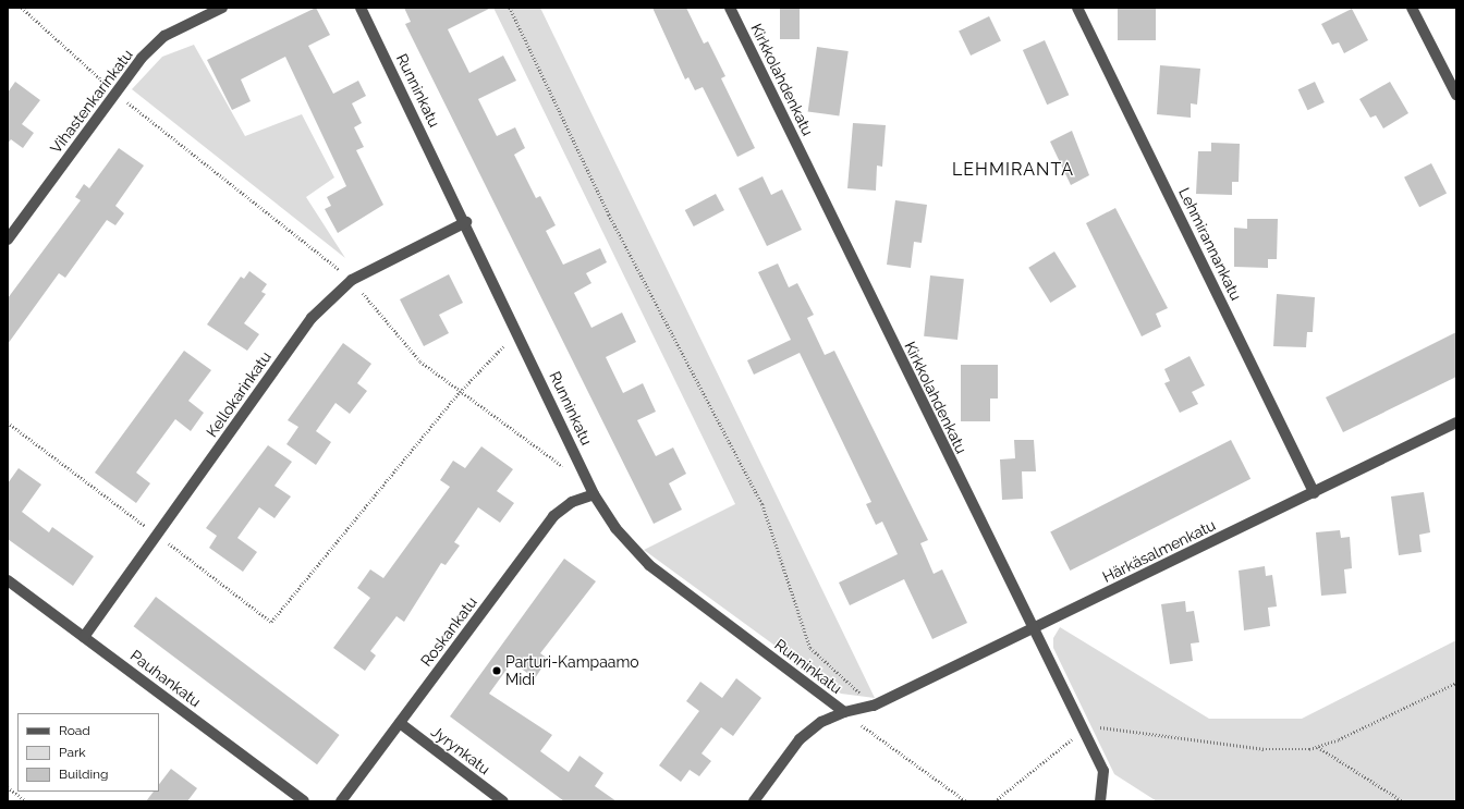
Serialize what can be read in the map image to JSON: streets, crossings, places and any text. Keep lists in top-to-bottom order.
{
  "streets": {
    "street": [
      "Kirkkolahdenkatu",
      "Runninkatu",
      "Vihastenkarinkatu",
      "Lehmirannankatu",
      "Kellokarinkatu",
      "Härkäsalmenkatu",
      "Roskankatu",
      "Pauhankatu",
      "Jyrynkatu"
    ]
  },
  "crossings": [
    ["Kirkkolahdenkatu", "Härkäsalmenkatu"],
    ["Runninkatu", "Kellokarinkatu"],
    ["Runninkatu", "Härkäsalmenkatu"],
    ["Runninkatu", "Roskankatu"],
    ["Lehmirannankatu", "Härkäsalmenkatu"],
    ["Kellokarinkatu", "Pauhankatu"],
    ["Roskankatu", "Jyrynkatu"]
  ],
  "districts": ["LEHMIRANTA"],
  "places": ["Parturi-Kampaamo Midi"],
  "legend": ["Road", "Park", "Building"]
}
